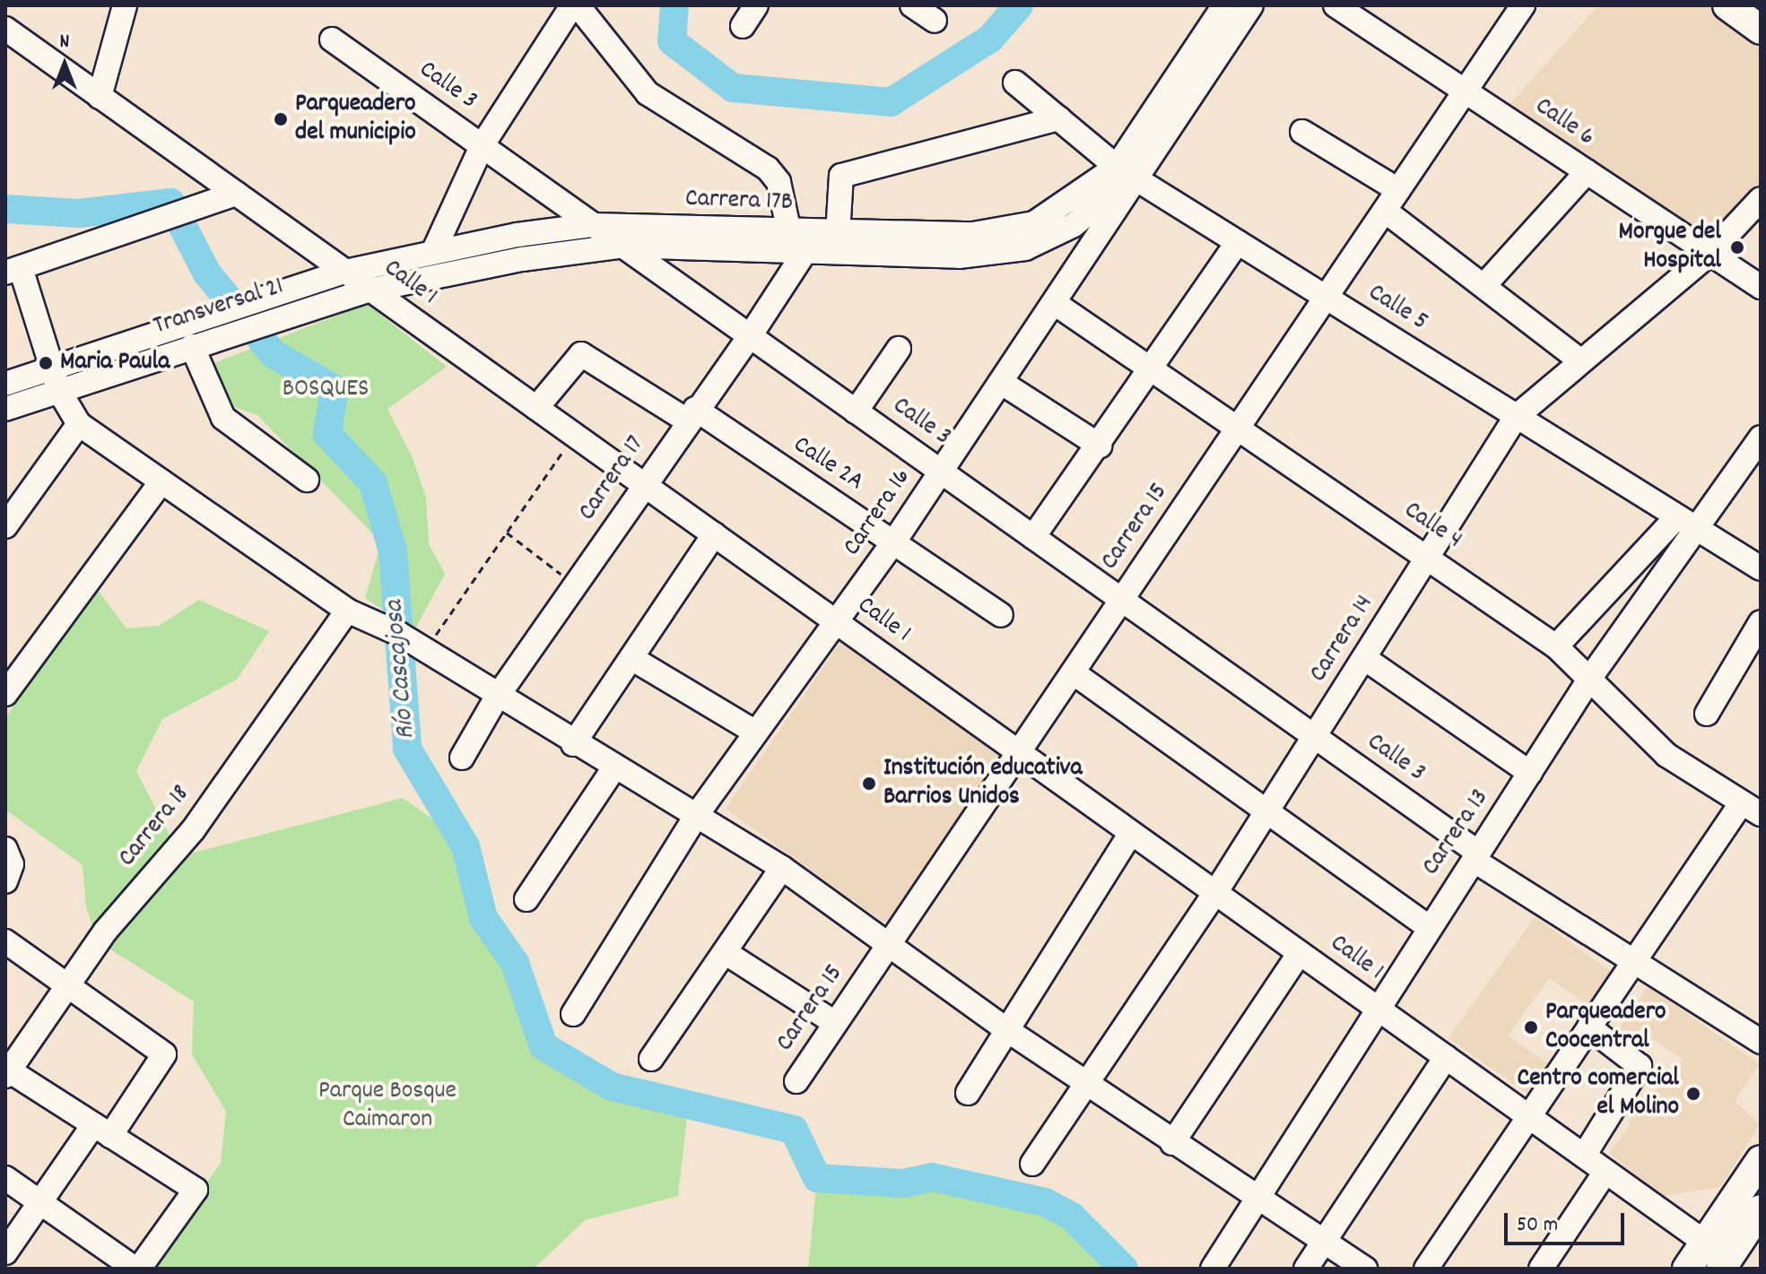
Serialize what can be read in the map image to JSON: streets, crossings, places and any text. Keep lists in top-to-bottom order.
{
  "streets": {
    "street": [
      "Calle 3",
      "Calle 6",
      "Carrera 17B",
      "Calle 1",
      "Transversal 21",
      "Calle 5",
      "Calle 2A",
      "Carrera 17",
      "Carrera 16",
      "Calle 4",
      "Carrera 15",
      "Carrera 14",
      "Carrera 18",
      "Carrera 13"
    ]
  },
  "crossings": [
    ["Calle 3", "Carrera 17B"],
    ["Calle 3", "Carrera 17"],
    ["Calle 3", "Carrera 16"],
    ["Calle 3", "Carrera 15"],
    ["Calle 3", "Carrera 14"],
    ["Calle 3", "Carrera 13"],
    ["Calle 6", "Carrera 15"],
    ["Calle 6", "Carrera 14"],
    ["Carrera 17B", "Calle 1"],
    ["Carrera 17B", "Transversal 21"],
    ["Carrera 17B", "Calle 5"],
    ["Carrera 17B", "Carrera 17"],
    ["Carrera 17B", "Carrera 16"],
    ["Calle 1", "Transversal 21"],
    ["Calle 1", "Calle 2A"],
    ["Calle 1", "Carrera 17"],
    ["Calle 1", "Carrera 16"],
    ["Calle 1", "Carrera 15"],
    ["Calle 1", "Carrera 14"],
    ["Calle 1", "Carrera 13"],
    ["Calle 5", "Carrera 16"],
    ["Calle 5", "Carrera 15"],
    ["Calle 5", "Carrera 14"],
    ["Calle 5", "Carrera 13"],
    ["Calle 2A", "Carrera 17"],
    ["Calle 2A", "Carrera 16"],
    ["Carrera 16", "Calle 4"],
    ["Calle 4", "Carrera 15"],
    ["Calle 4", "Carrera 14"],
    ["Calle 4", "Carrera 13"]
  ],
  "water": ["Río Cascajosa"],
  "parks": ["BOSQUES", "Parque Bosque Caimaron"],
  "places": [
    "Parqueadero del municipio",
    "Morgue del Hospital",
    "Maria Paula",
    "Institución educativa Barrios Unidos",
    "Parqueadero Coocentral",
    "Centro comercial el Molino"
  ],
  "scale_bar": "50 m",
  "north": "top"
}
